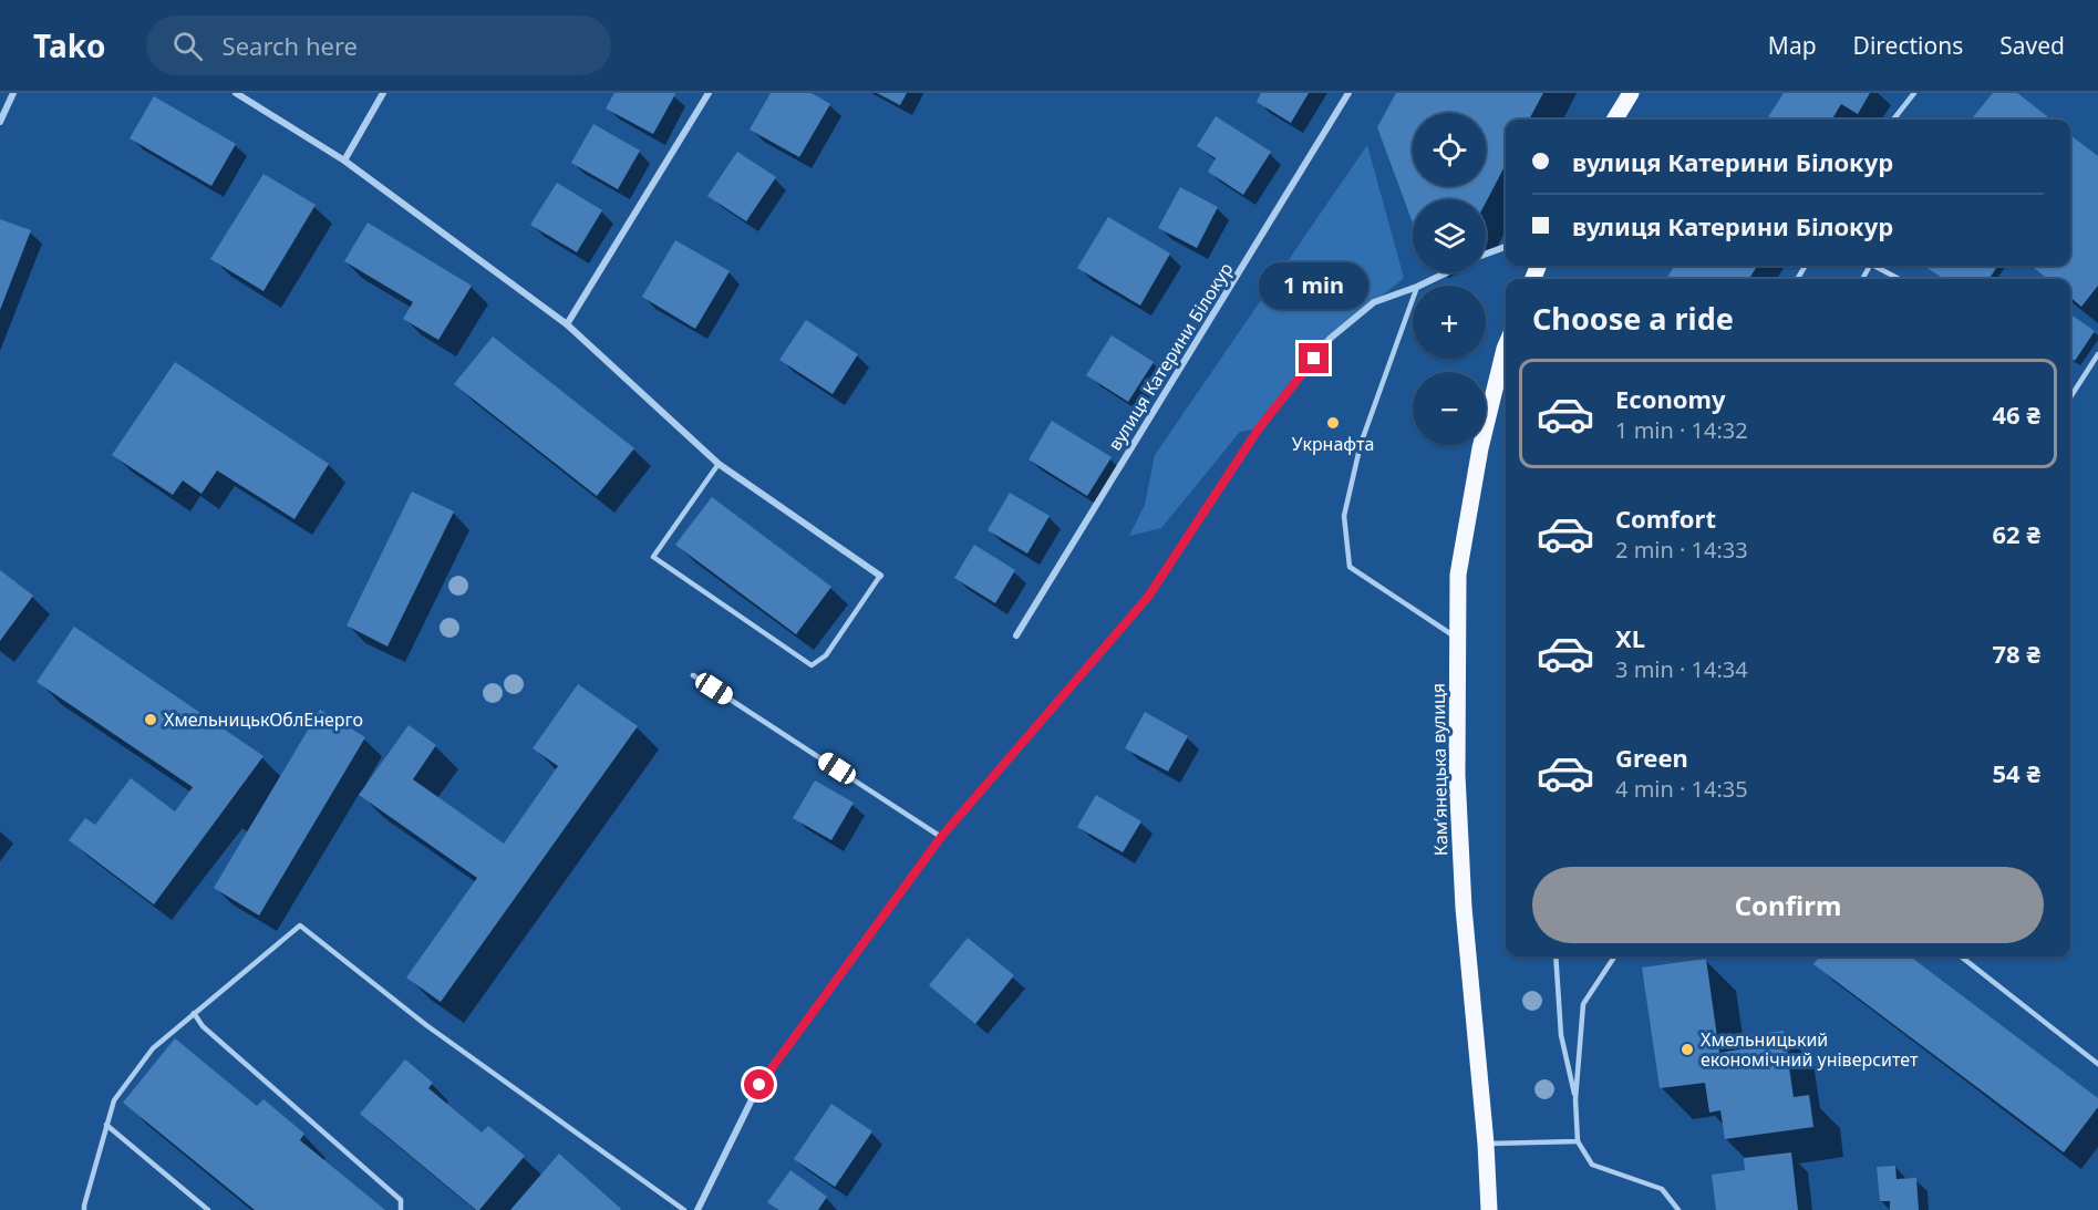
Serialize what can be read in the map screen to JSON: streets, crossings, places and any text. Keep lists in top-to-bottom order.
{
  "streets": {
    "main road": ["Камʼянецька вулиця"],
    "street": ["вулиця Катерини Білокур"]
  },
  "places": ["Укрнафта", "ХмельницькОблЕнерго", "Хмельницький економічний університет"],
  "page": {
    "header": "Tako",
    "search": "Search here",
    "nav": ["Map", "Directions", "Saved"],
    "map_buttons": ["+", "−"],
    "banner": ["вулиця Катерини Білокур", "вулиця Катерини Білокур"],
    "bubble": "1 min",
    "heading": "Choose a ride",
    "list": [
      {
        "name": "Economy",
        "note": "1 min · 14:32",
        "value": "46 ₴"
      },
      {
        "name": "Comfort",
        "note": "2 min · 14:33",
        "value": "62 ₴"
      },
      {
        "name": "XL",
        "note": "3 min · 14:34",
        "value": "78 ₴"
      },
      {
        "name": "Green",
        "note": "4 min · 14:35",
        "value": "54 ₴"
      }
    ],
    "buttons": "Confirm"
  }
}
